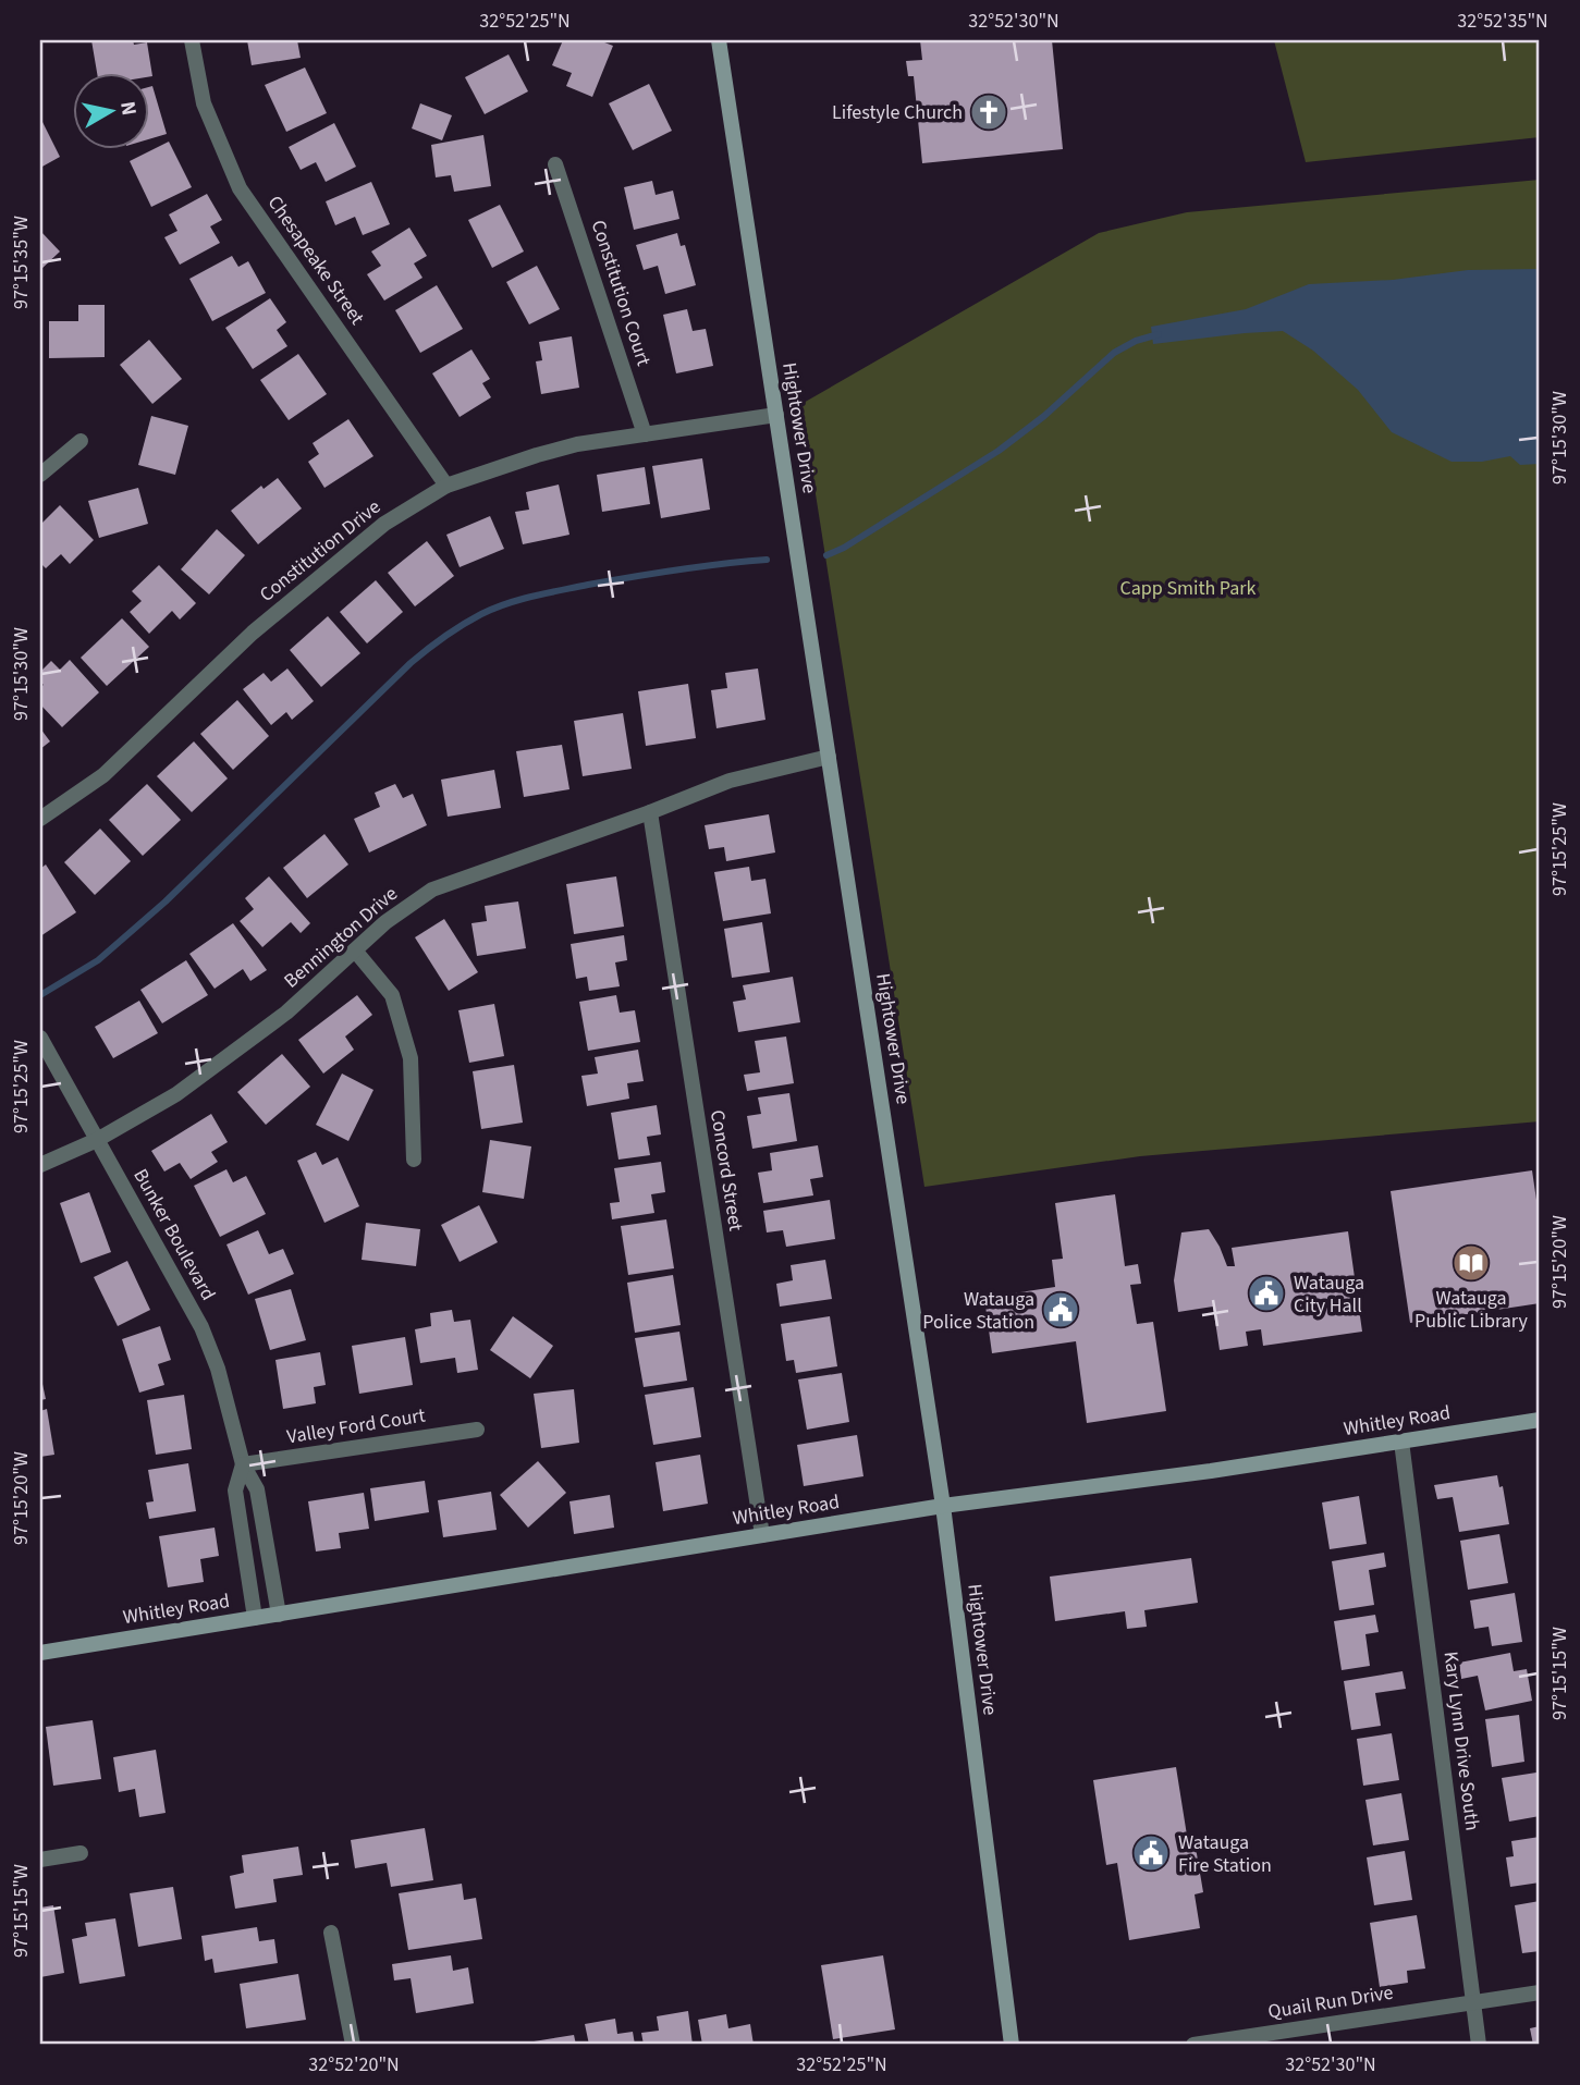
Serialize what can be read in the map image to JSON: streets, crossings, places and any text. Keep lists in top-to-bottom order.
{
  "streets": {
    "main road": ["Hightower Drive", "Whitley Road"],
    "street": [
      "Chesapeake Street",
      "Constitution Court",
      "Constitution Drive",
      "Bennington Drive",
      "Concord Street",
      "Bunker Boulevard",
      "Valley Ford Court",
      "Kary Lynn Drive South",
      "Quail Run Drive"
    ]
  },
  "crossings": [
    ["Chesapeake Street", "Constitution Drive"],
    ["Constitution Court", "Constitution Drive"],
    ["Hightower Drive", "Constitution Drive"],
    ["Hightower Drive", "Bennington Drive"],
    ["Hightower Drive", "Whitley Road"],
    ["Bennington Drive", "Concord Street"],
    ["Bennington Drive", "Bunker Boulevard"],
    ["Concord Street", "Whitley Road"],
    ["Bunker Boulevard", "Whitley Road"],
    ["Bunker Boulevard", "Valley Ford Court"],
    ["Whitley Road", "Kary Lynn Drive South"],
    ["Kary Lynn Drive South", "Quail Run Drive"]
  ],
  "parks": ["Capp Smith Park"],
  "places": {
    "church": ["Lifestyle Church"],
    "library": ["Watauga Public Library"],
    "public building": ["Watauga City Hall", "Watauga Police Station", "Watauga Fire Station"]
  },
  "north": "right",
  "coordinates": [
    "32°52'25\"N",
    "32°52'30\"N",
    "32°52'35\"N",
    "97°15'35\"W",
    "97°15'30\"W",
    "97°15'25\"W",
    "97°15'20\"W",
    "97°15'15\"W",
    "32°52'20\"N"
  ]
}
